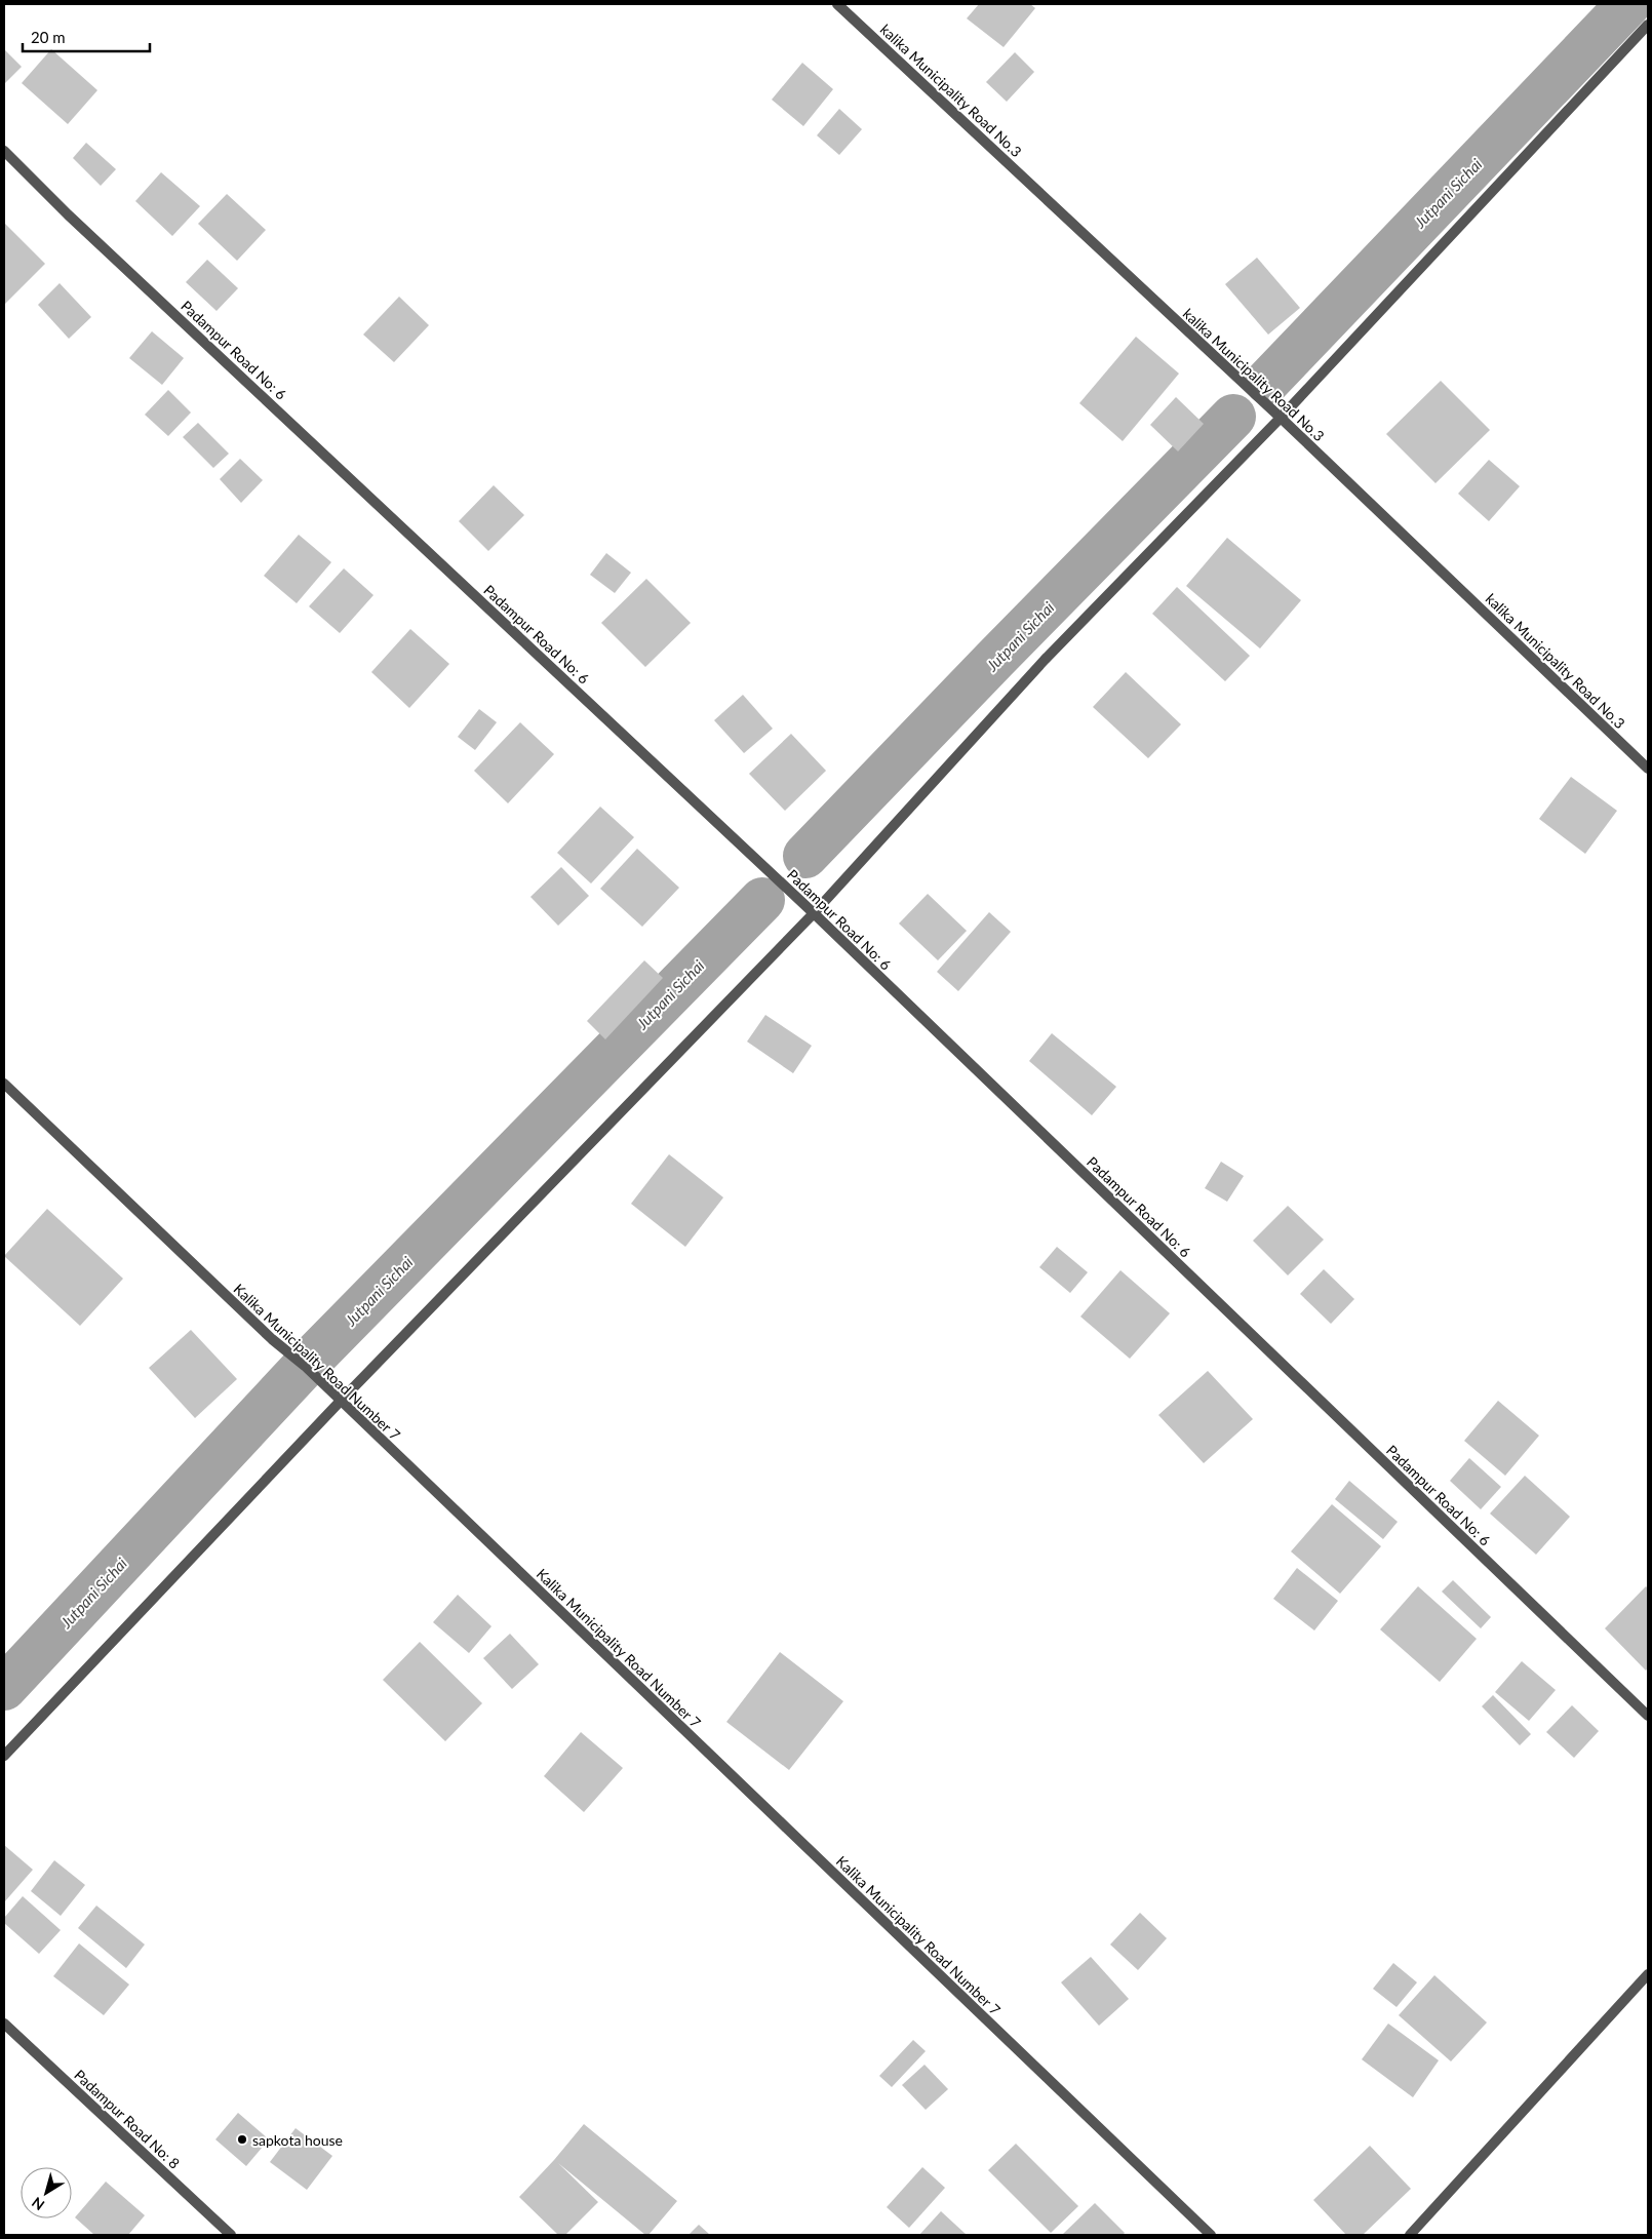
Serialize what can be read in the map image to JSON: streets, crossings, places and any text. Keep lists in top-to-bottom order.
{
  "streets": {
    "street": [
      "kalika Municipality Road No.3",
      "Padampur Road No: 6",
      "Kalika Municipality Road Number 7",
      "Padampur Road No: 8"
    ]
  },
  "water": ["Jutpani Sichai"],
  "places": ["sapkota house"],
  "scale_bar": "20 m",
  "north": "bottom left"
}
